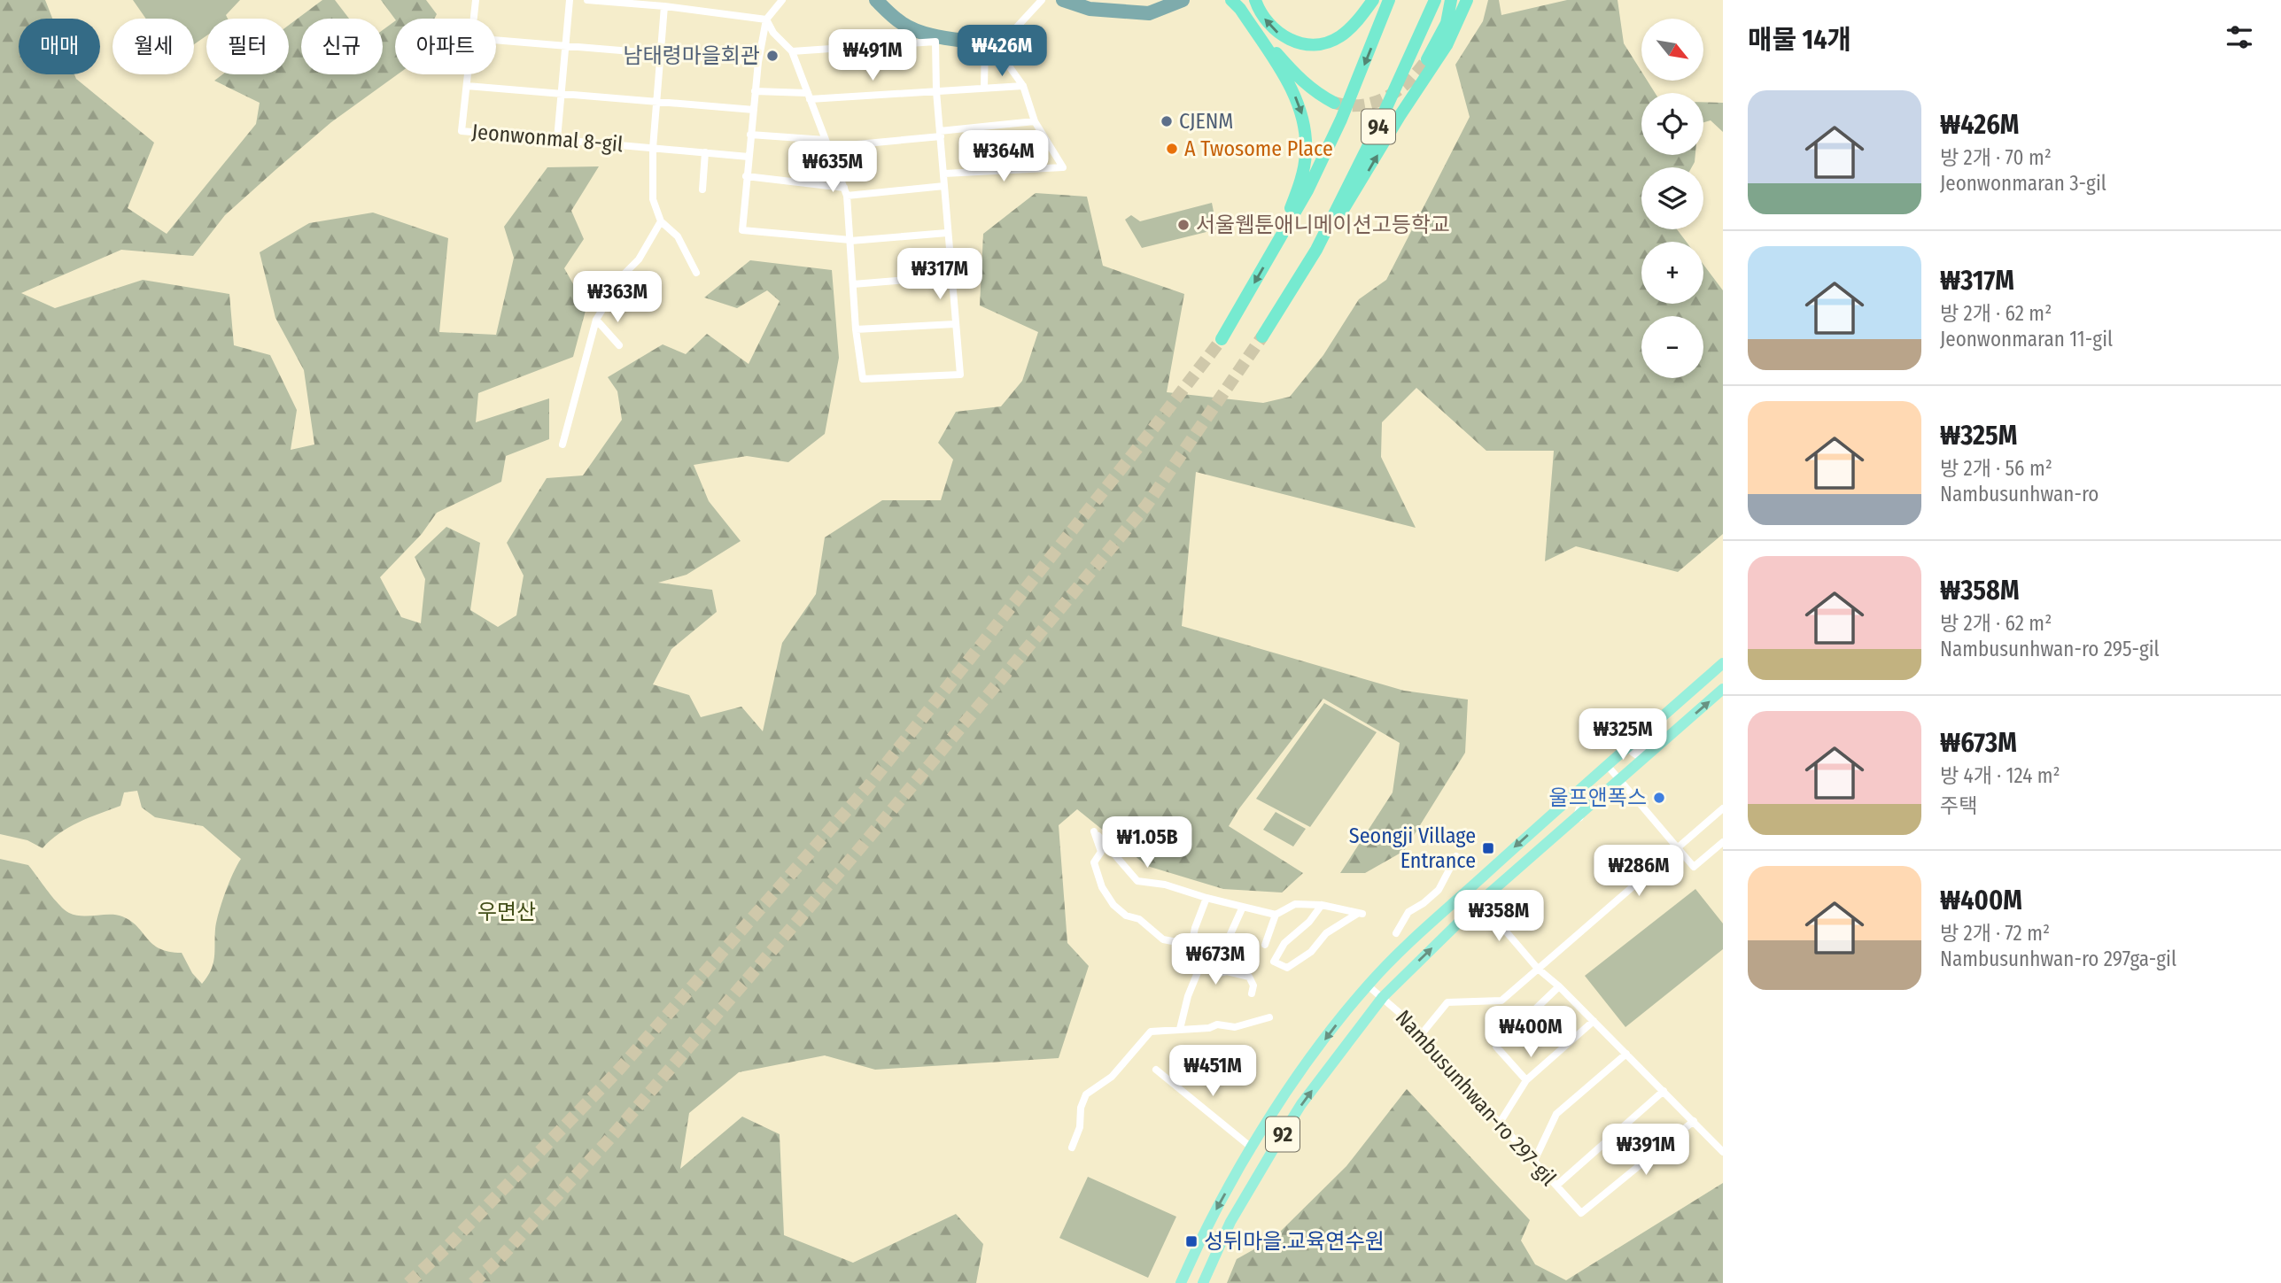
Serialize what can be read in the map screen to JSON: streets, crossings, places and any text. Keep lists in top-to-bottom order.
{
  "streets": {
    "highway": ["94"],
    "main road": ["92"],
    "street": ["Jeonwonmal 8-gil", "Nambusunhwan-ro 297-gil"]
  },
  "crossings": [
    ["Nambusunhwan-ro 297-gil", "92"]
  ],
  "parks": ["우면산"],
  "places": {
    "other": [
      "남태령마을회관",
      "CJENM",
      "A Twosome Place",
      "서울웹툰애니메이션고등학교",
      "울프앤폭스"
    ],
    "transit": ["Seongji Village Entrance", "성뒤마을.교육연수원"]
  },
  "north": "bottom right",
  "page": {
    "heading": "매물 14개",
    "map_buttons": ["+", "−"],
    "chip": [
      "매매",
      "월세",
      "필터",
      "신규",
      "아파트"
    ],
    "price": [
      "₩426M",
      "₩491M",
      "₩364M",
      "₩635M",
      "₩317M",
      "₩363M",
      "₩325M",
      "₩1.05B",
      "₩286M",
      "₩358M",
      "₩673M",
      "₩400M",
      "₩451M",
      "₩391M"
    ],
    "list": [
      {
        "name": "₩426M",
        "note": "방 2개 · 70 m² · Jeonwonmaran 3-gil"
      },
      {
        "name": "₩317M",
        "note": "방 2개 · 62 m² · Jeonwonmaran 11-gil"
      },
      {
        "name": "₩325M",
        "note": "방 2개 · 56 m² · Nambusunhwan-ro"
      },
      {
        "name": "₩358M",
        "note": "방 2개 · 62 m² · Nambusunhwan-ro 295-gil"
      },
      {
        "name": "₩673M",
        "note": "방 4개 · 124 m² · 주택"
      },
      {
        "name": "₩400M",
        "note": "방 2개 · 72 m² · Nambusunhwan-ro 297ga-gil"
      }
    ]
  }
}
